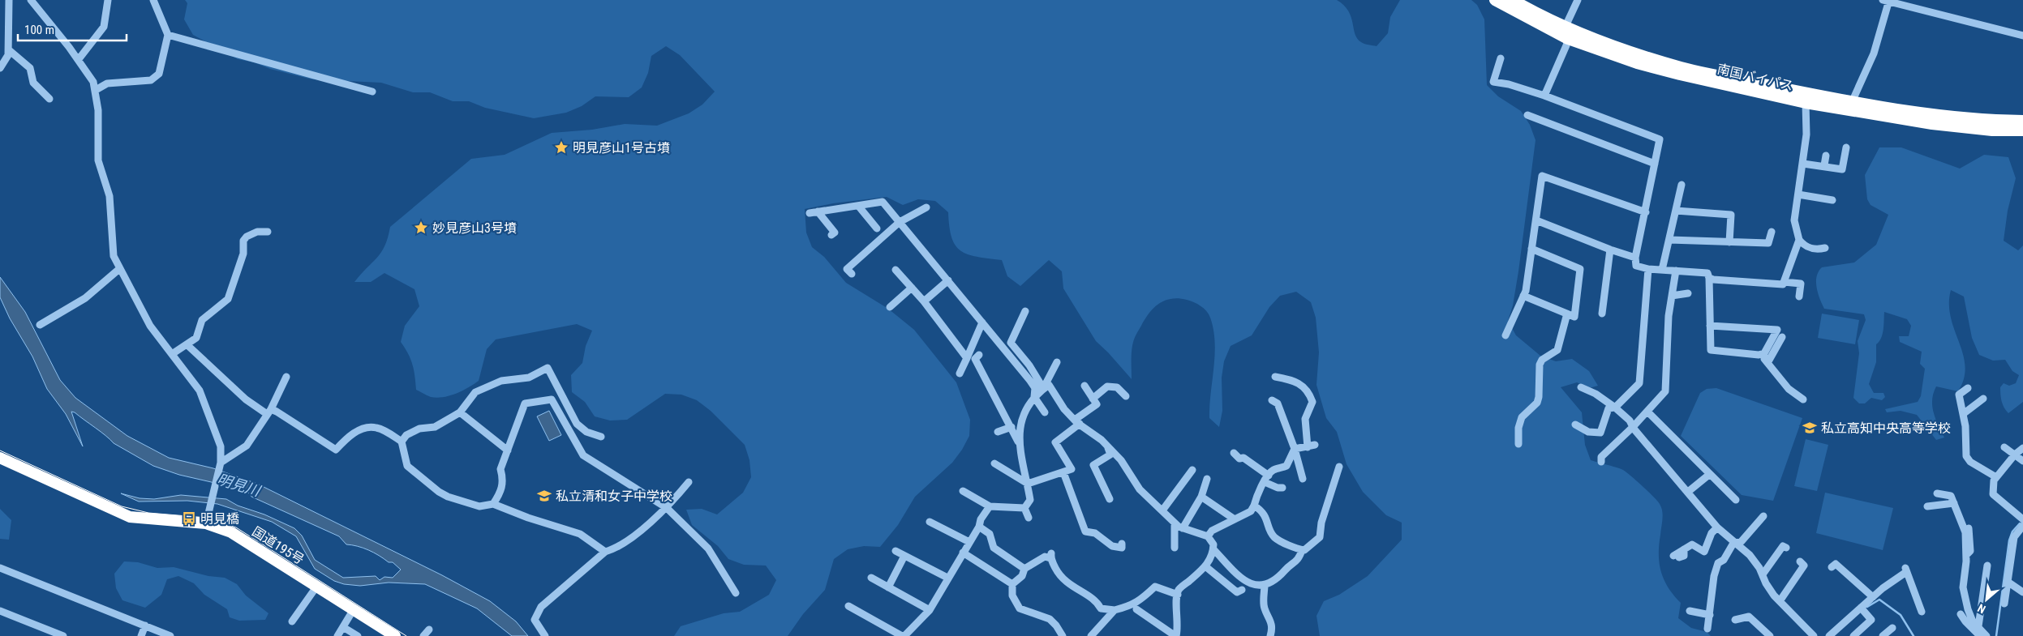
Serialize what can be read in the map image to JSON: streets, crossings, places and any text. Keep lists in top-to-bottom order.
{
  "streets": {
    "highway": ["南国バイパス", "国道195号"]
  },
  "water": ["明見川"],
  "places": {
    "place": ["明見彦山1号古墳", "妙見彦山3号墳"],
    "school or university": ["私立高知中央高等学校", "私立清和女子中学校"],
    "bus stop": ["明見橋"]
  },
  "scale_bar": "100 m",
  "north": "bottom left"
}
